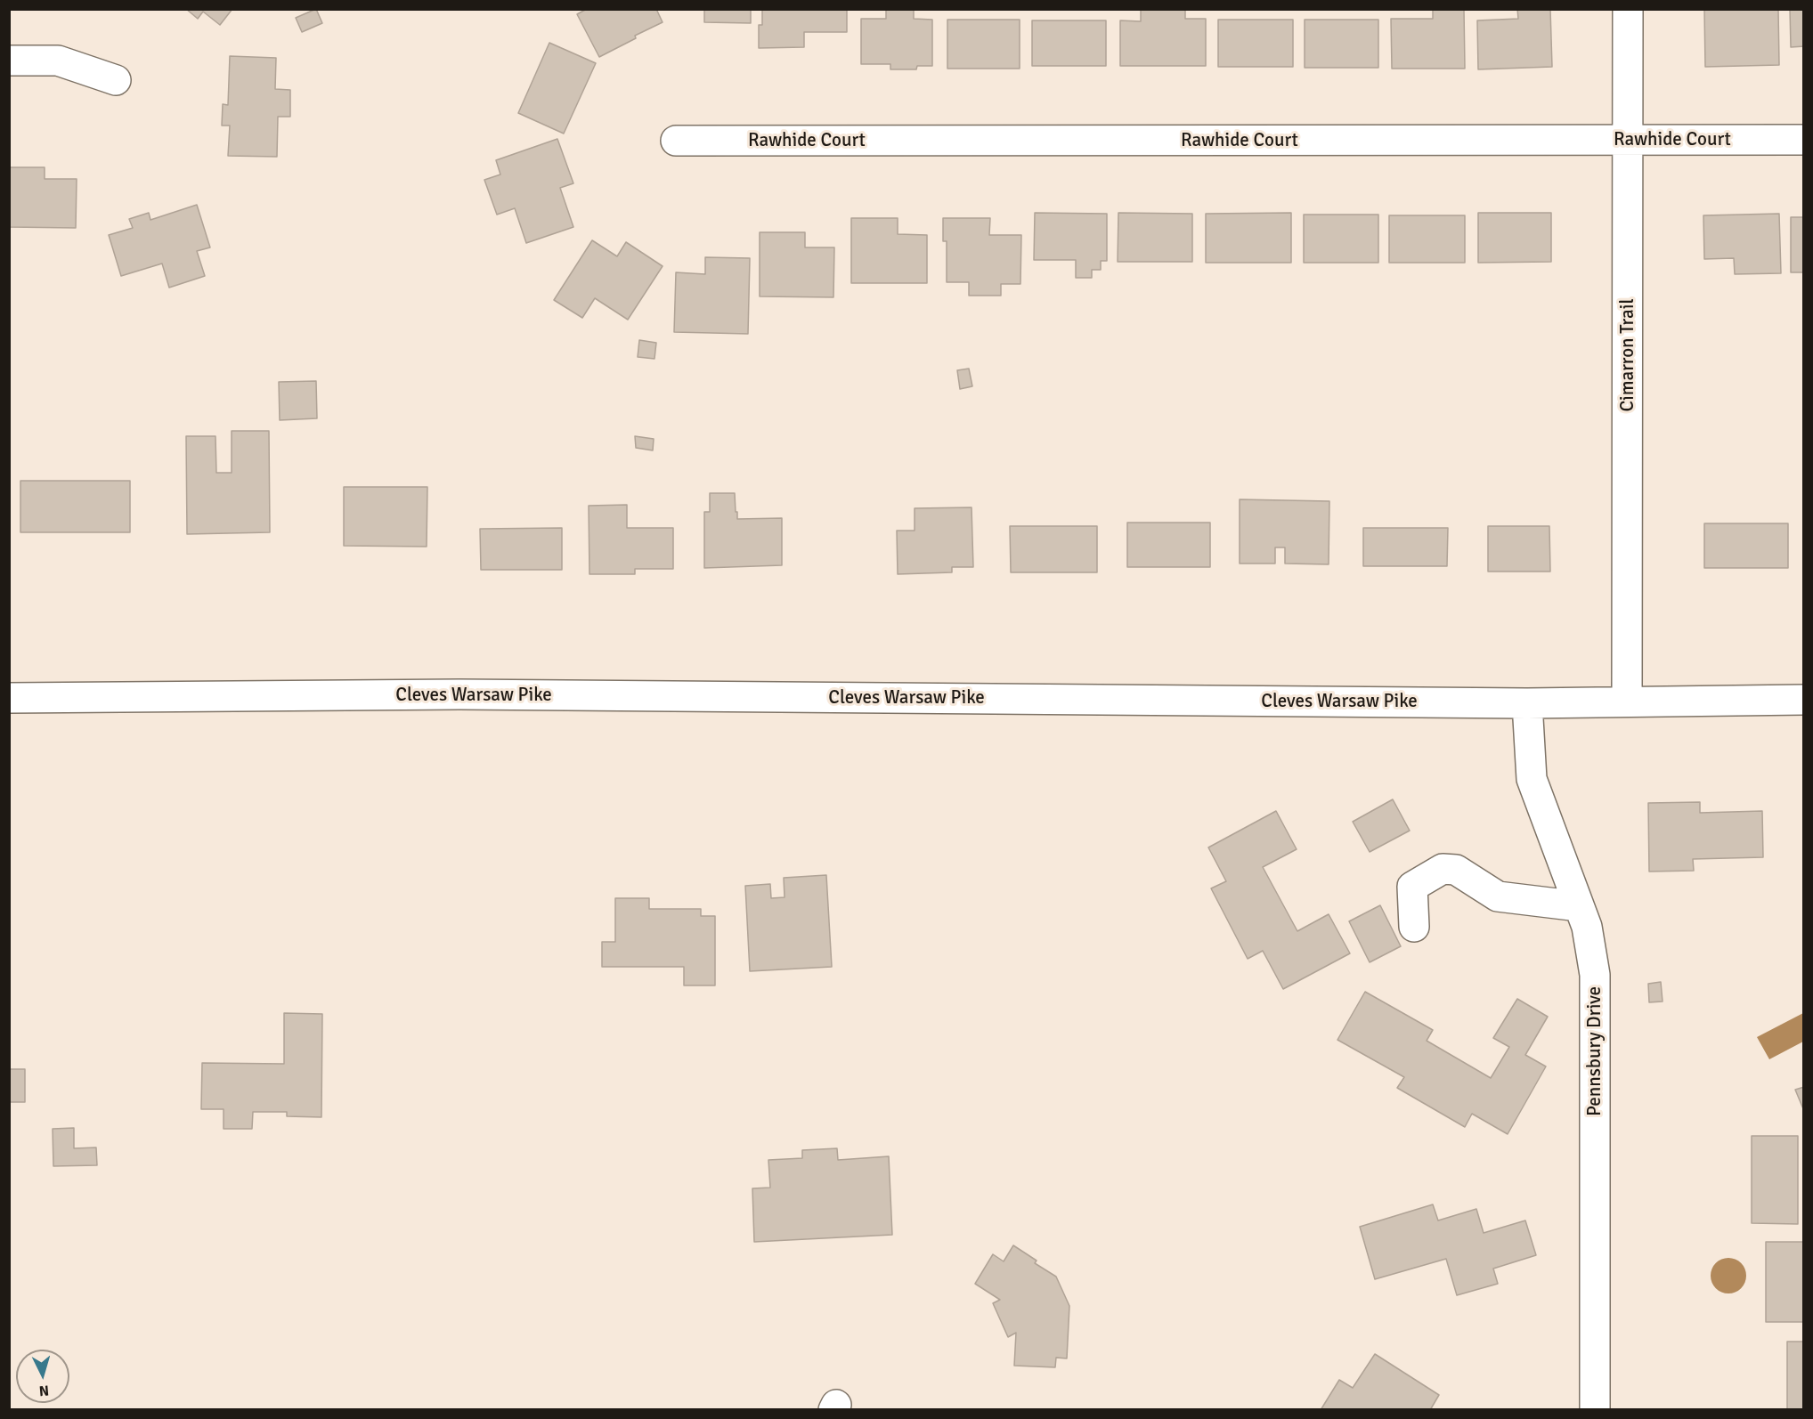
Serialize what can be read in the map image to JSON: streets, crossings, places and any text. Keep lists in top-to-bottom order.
{
  "streets": {
    "street": [
      "Rawhide Court",
      "Cimarron Trail",
      "Cleves Warsaw Pike",
      "Pennsbury Drive"
    ]
  },
  "crossings": [
    ["Rawhide Court", "Cimarron Trail"],
    ["Cimarron Trail", "Cleves Warsaw Pike"],
    ["Cleves Warsaw Pike", "Pennsbury Drive"]
  ],
  "north": "bottom"
}
